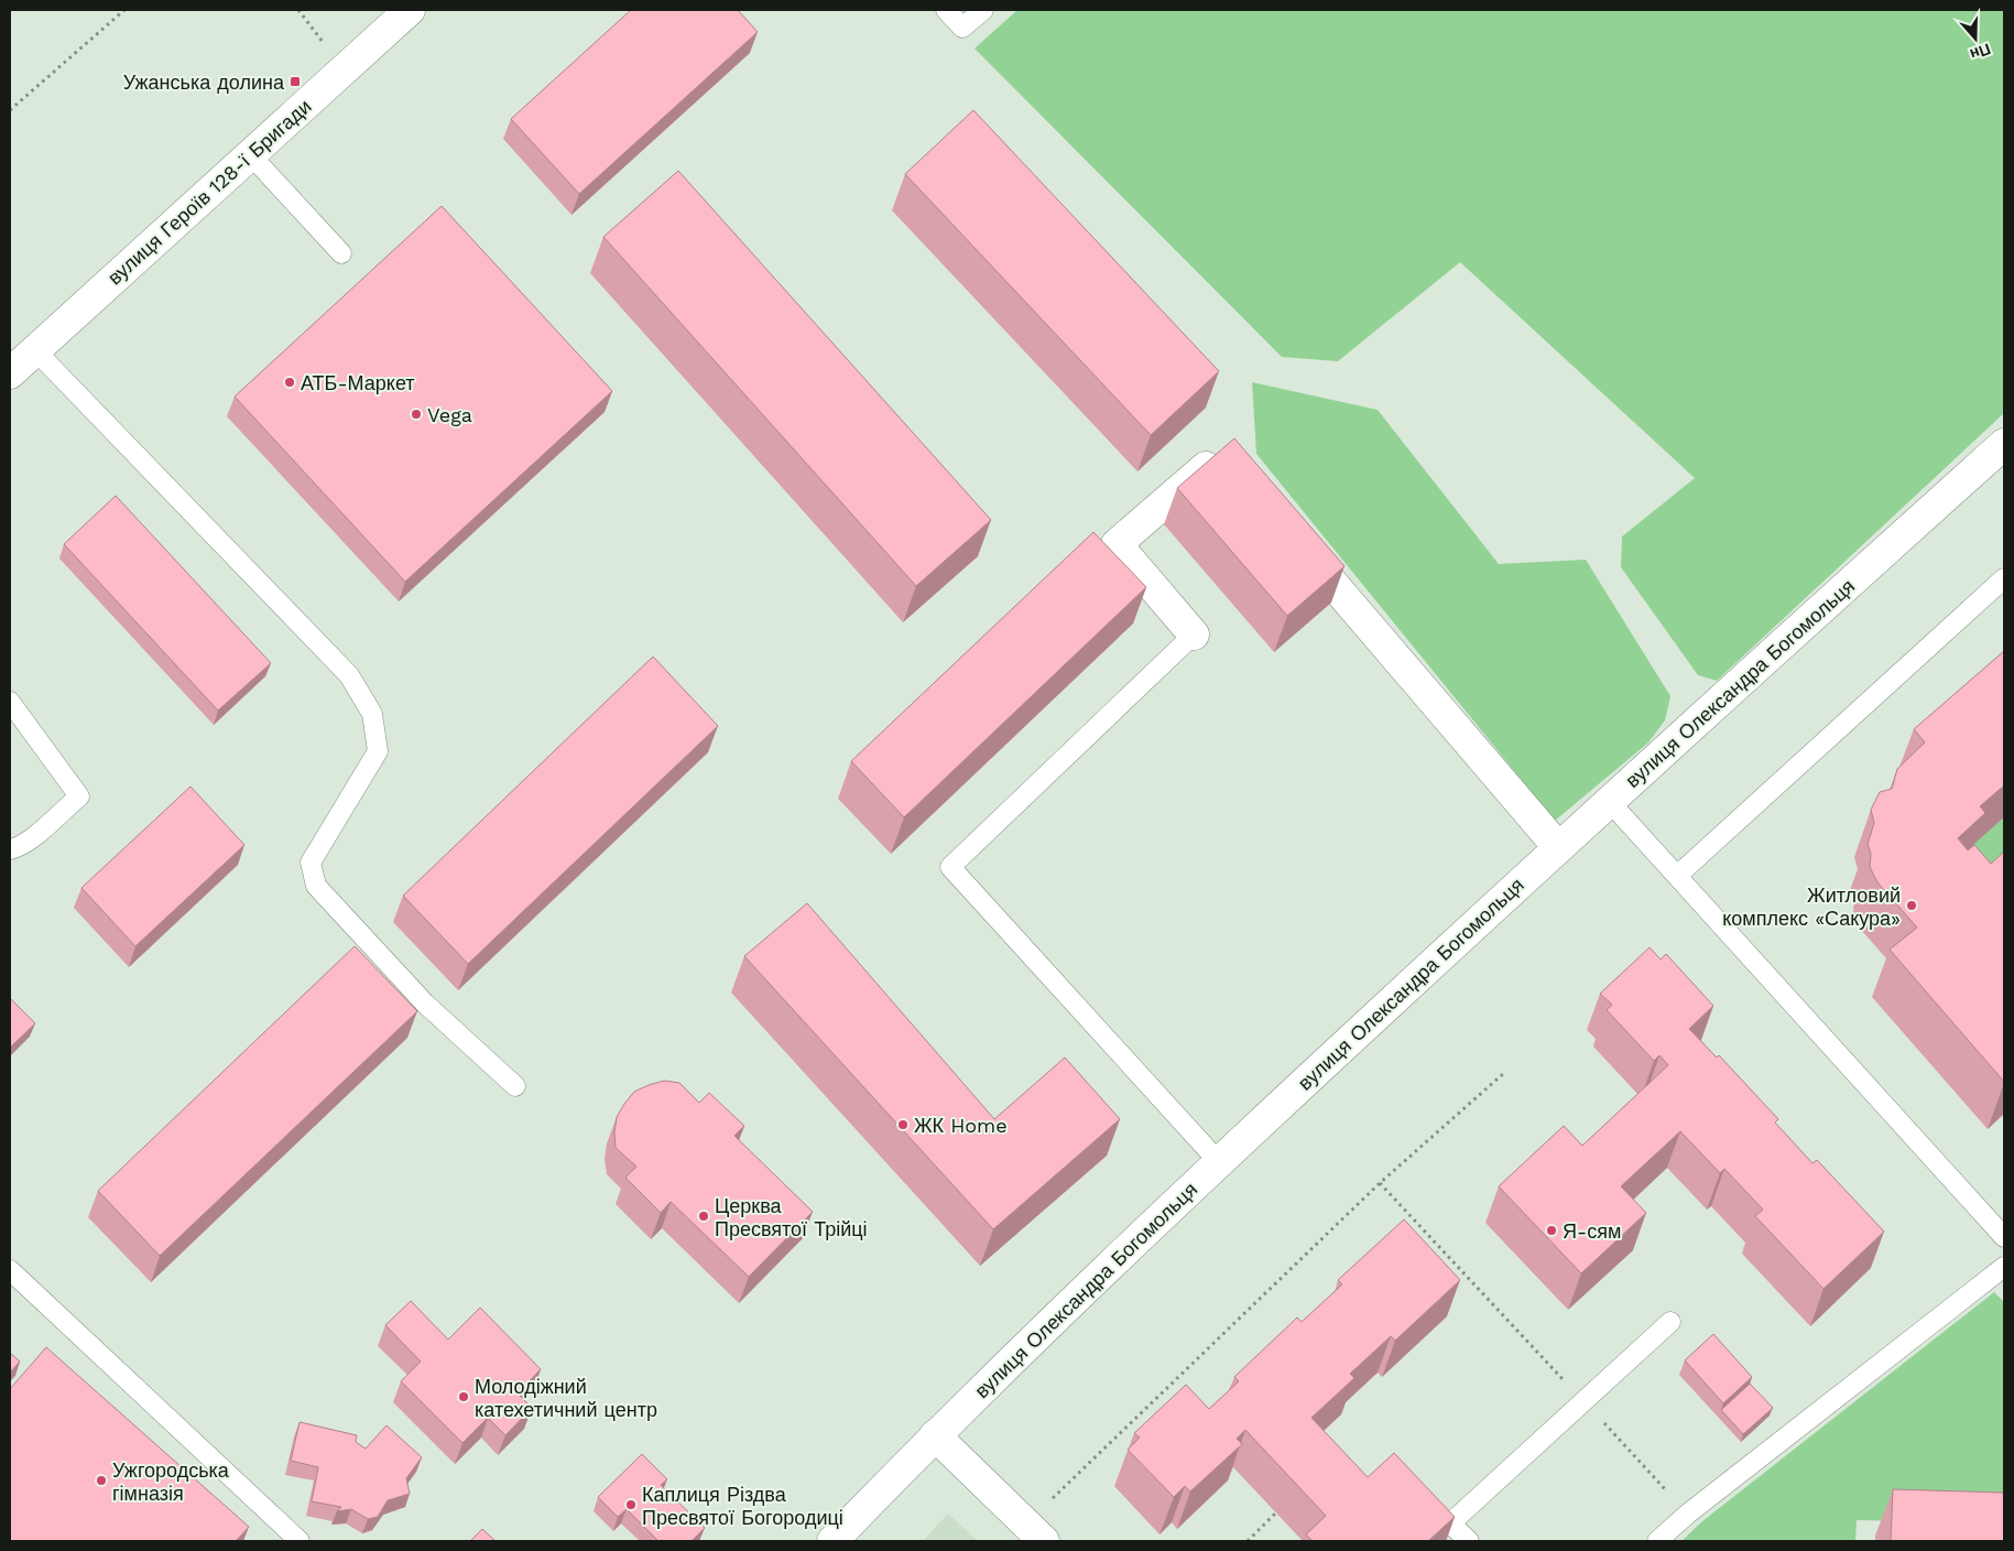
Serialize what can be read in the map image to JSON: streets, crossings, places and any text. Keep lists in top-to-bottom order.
{
  "streets": {
    "street": ["вулиця Героїв 128-ї Бригади", "вулиця Олександра Богомольця"]
  },
  "places": {
    "transit": ["Ужанська долина"],
    "other": [
      "АТБ-Маркет",
      "Vega",
      "Житловий комплекс «Сакура»",
      "ЖК Home",
      "Церква Пресвятої Трійці",
      "Я-сям",
      "Молодіжний катехетичний центр",
      "Ужгородська гімназія",
      "Каплиця Різдва Пресвятої Богородиці"
    ]
  },
  "north": "bottom"
}
